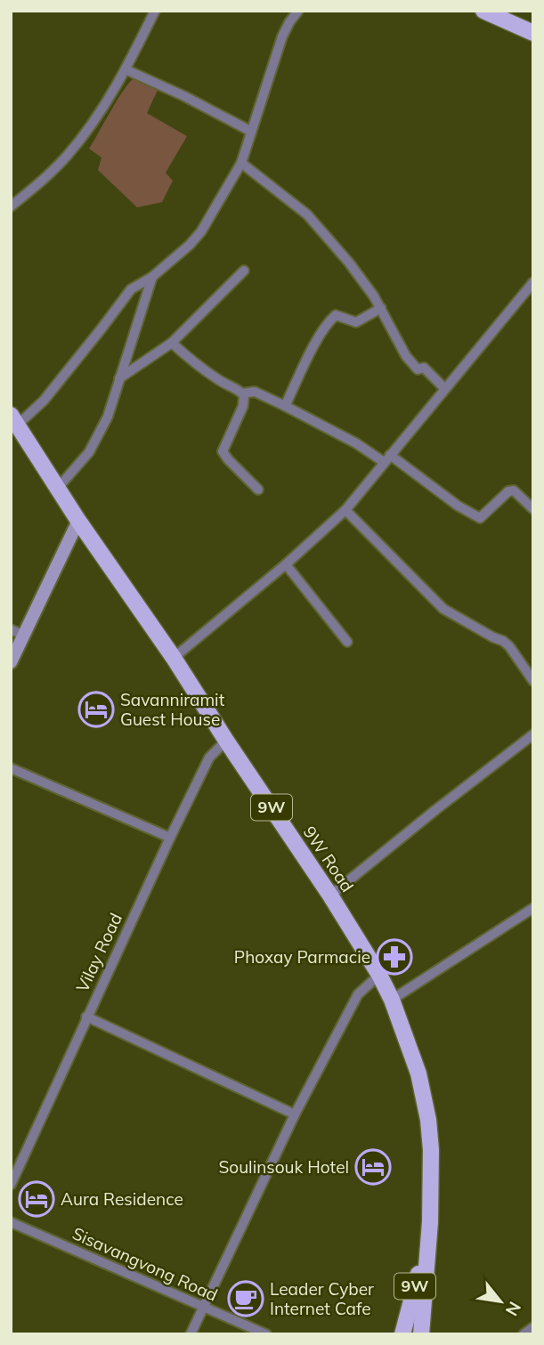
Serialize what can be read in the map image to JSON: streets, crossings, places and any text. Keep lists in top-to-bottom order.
{
  "streets": {
    "main road": ["9W", "9W Road"],
    "street": ["Vilay Road", "Sisavangvong Road"]
  },
  "crossings": [
    ["9W Road", "Vilay Road"]
  ],
  "places": {
    "hotel": ["Savanniramit Guest House", "Soulinsouk Hotel", "Aura Residence"],
    "pharmacy": ["Phoxay Parmacie"],
    "cafe": ["Leader Cyber Internet Cafe"]
  },
  "north": "bottom right"
}
